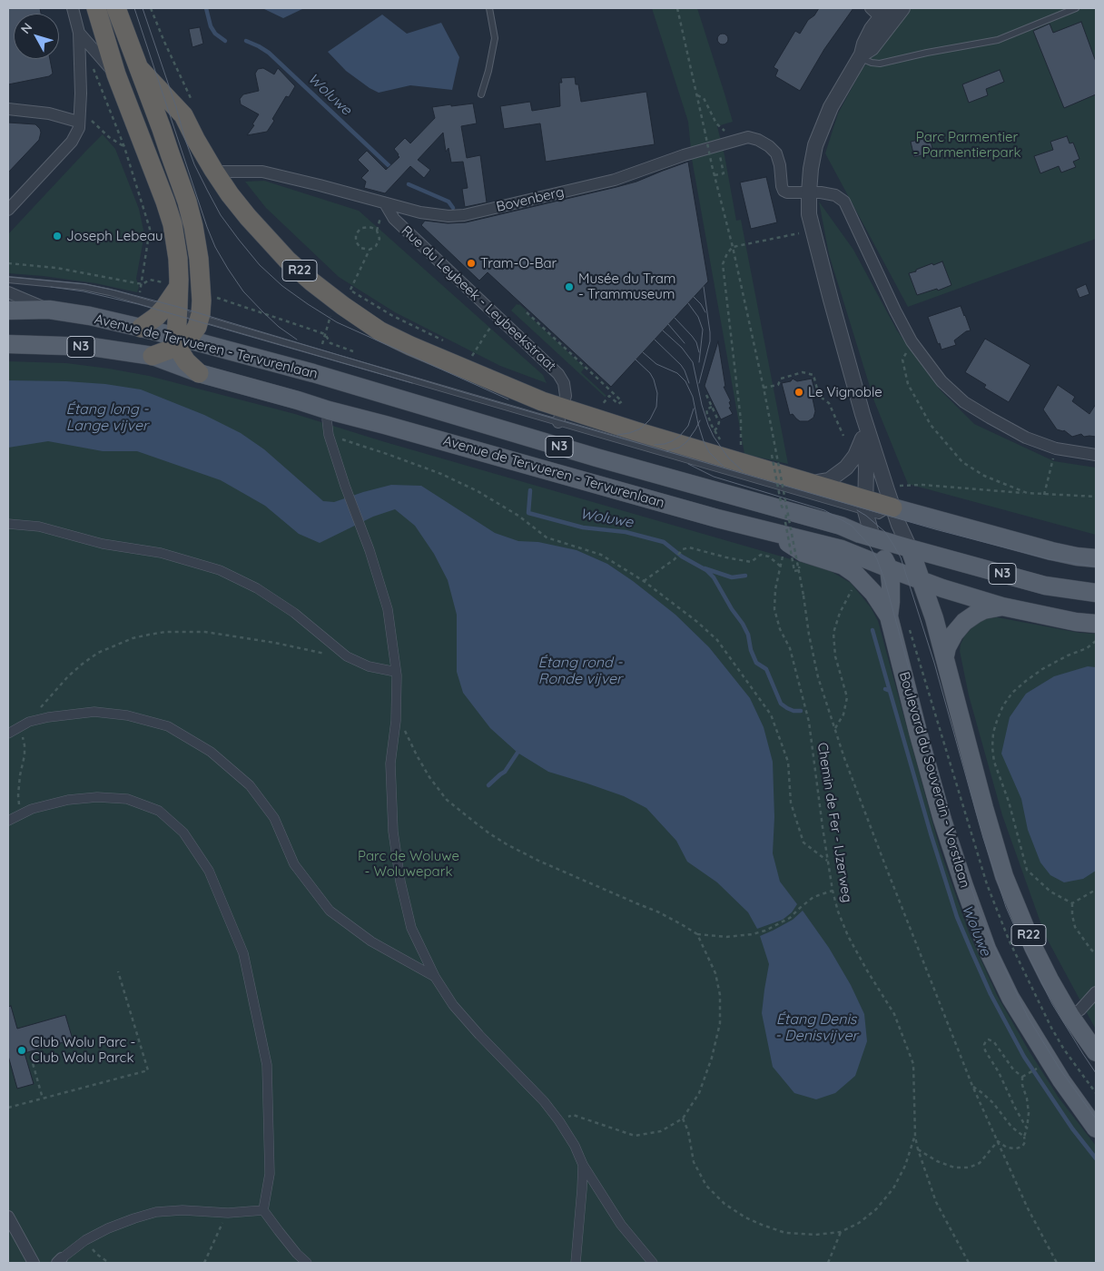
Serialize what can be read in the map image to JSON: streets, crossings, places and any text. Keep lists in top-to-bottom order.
{
  "streets": {
    "highway": ["R22"],
    "main road": ["N3", "Avenue de Tervueren - Tervurenlaan", "Boulevard du Souverain - Vorstlaan"],
    "street": ["Bovenberg", "Rue du Leybeek - Leybeekstraat"],
    "path": ["Chemin de Fer - IJzerweg"]
  },
  "crossings": [
    ["Bovenberg", "R22"],
    ["Bovenberg", "Rue du Leybeek - Leybeekstraat"],
    ["R22", "Avenue de Tervueren - Tervurenlaan"],
    ["Rue du Leybeek - Leybeekstraat", "Avenue de Tervueren - Tervurenlaan"],
    ["Avenue de Tervueren - Tervurenlaan", "Boulevard du Souverain - Vorstlaan"]
  ],
  "water": [
    "Woluwe",
    "Étang long - Lange vijver",
    "Étang rond - Ronde vijver",
    "Étang Denis - Denisvijver"
  ],
  "parks": ["Parc Parmentier - Parmentierpark", "Parc de Woluwe - Woluwepark"],
  "places": [
    "Joseph Lebeau",
    "Tram-O-Bar",
    "Musée du Tram - Trammuseum",
    "Le Vignoble",
    "Club Wolu Parc - Club Wolu Parck"
  ],
  "north": "top left"
}
